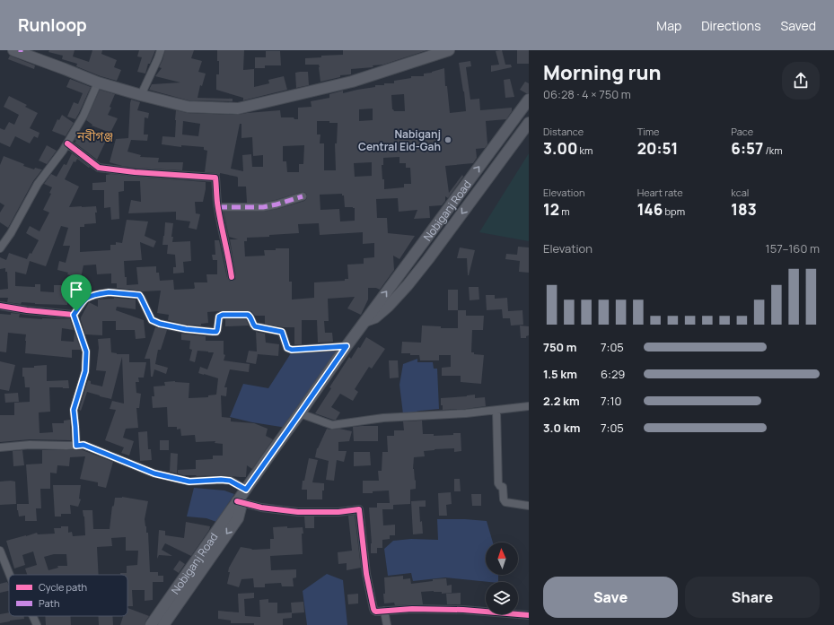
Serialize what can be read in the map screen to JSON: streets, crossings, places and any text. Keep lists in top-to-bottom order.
{
  "streets": {
    "main road": ["Nobiganj Road"]
  },
  "districts": ["নবীগঞ্জ"],
  "places": ["Nabiganj Central Eid-Gah"],
  "legend": ["Cycle path", "Path"],
  "north": "top",
  "page": {
    "header": "Runloop",
    "nav": ["Map", "Directions", "Saved"],
    "heading": ["Morning run", "06:28 · 4 × 750 m"],
    "stats": [
      ["Distance", "3.00 km"],
      ["Time", "20:51"],
      ["Pace", "6:57 /km"],
      ["Elevation", "12 m"],
      ["Heart rate", "146 bpm"],
      ["kcal", "183"]
    ],
    "chart": ["Elevation", "157–160 m"],
    "list": [
      {
        "name": "750 m",
        "note": "7:05"
      },
      {
        "name": "1.5 km",
        "note": "6:29"
      },
      {
        "name": "2.2 km",
        "note": "7:10"
      },
      {
        "name": "3.0 km",
        "note": "7:05"
      }
    ],
    "buttons": ["Save", "Share"]
  }
}
